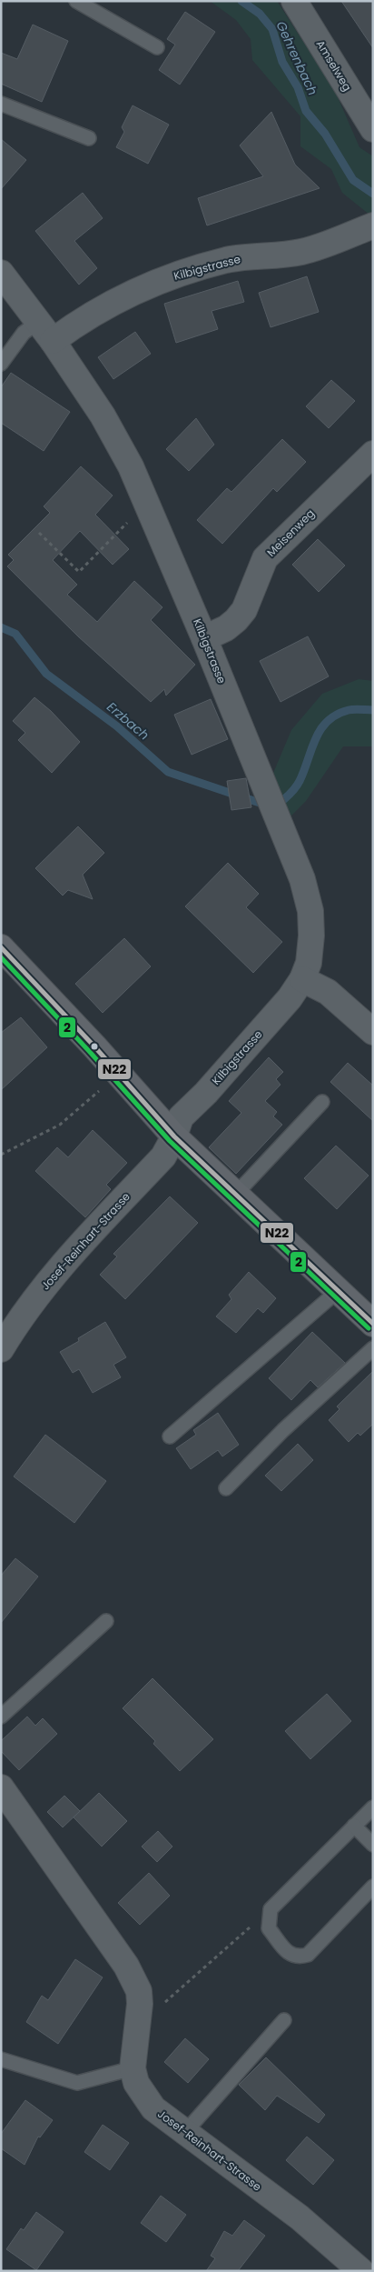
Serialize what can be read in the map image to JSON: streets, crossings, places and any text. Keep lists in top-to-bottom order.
{
  "streets": {
    "street": [
      "Amselweg",
      "Kilbigstrasse",
      "Meisenweg",
      "Josef-Reinhart-Strasse"
    ]
  },
  "crossings": [
    ["Kilbigstrasse", "Meisenweg"],
    ["Kilbigstrasse", "Josef-Reinhart-Strasse"]
  ],
  "water": ["Gehrenbach", "Erzbach"],
  "lines": ["transit line N22", "transit line 2"]
}
